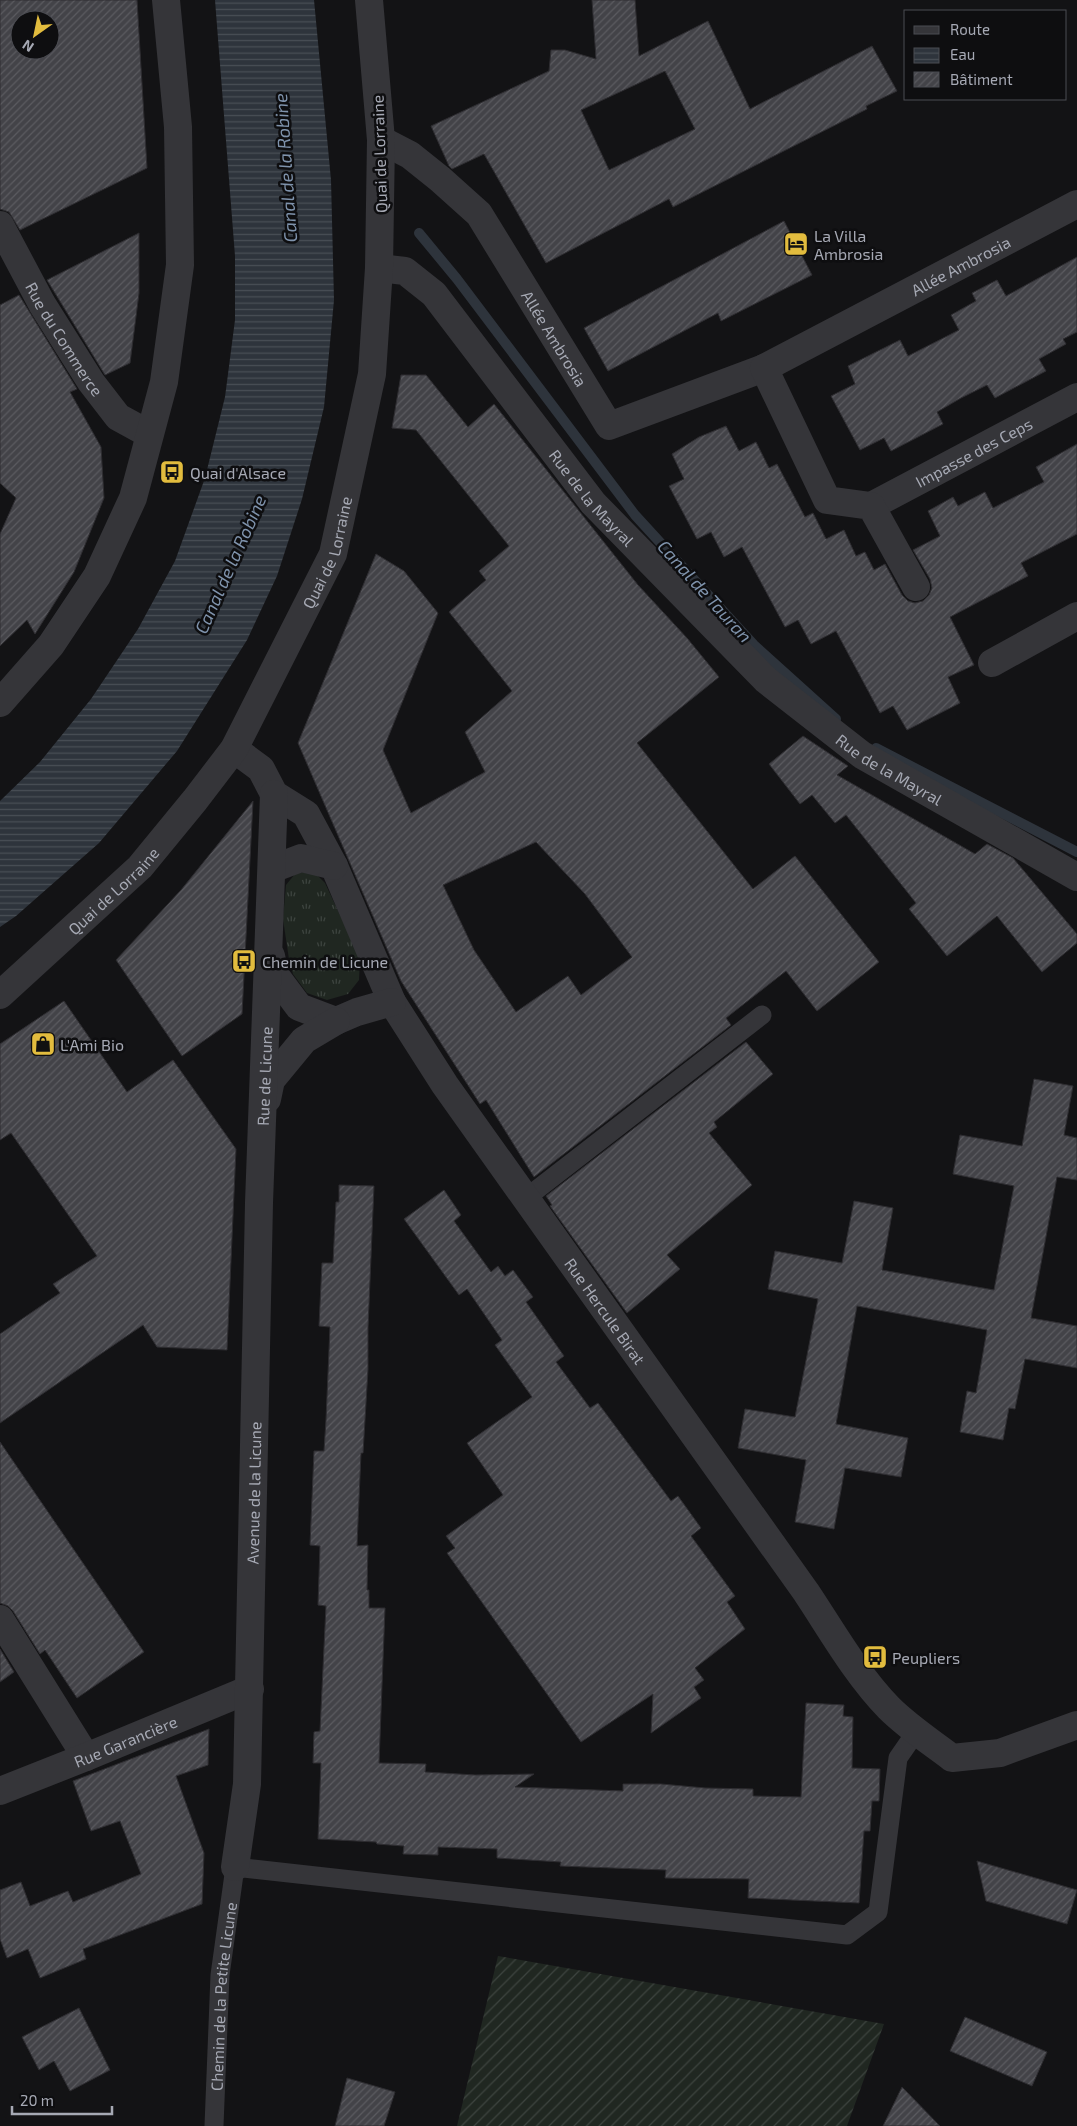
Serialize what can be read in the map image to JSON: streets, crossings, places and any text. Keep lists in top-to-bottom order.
{
  "streets": {
    "street": [
      "Quai de Lorraine",
      "Allée Ambrosia",
      "Rue du Commerce",
      "Impasse des Ceps",
      "Rue de la Mayral",
      "Rue de Licune",
      "Rue Hercule Birat",
      "Avenue de la Licune",
      "Rue Garancière"
    ],
    "lane": ["Chemin de la Petite Licune"]
  },
  "crossings": [
    ["Quai de Lorraine", "Allée Ambrosia"],
    ["Quai de Lorraine", "Rue de la Mayral"],
    ["Rue de Licune", "Rue Hercule Birat"],
    ["Rue de Licune", "Avenue de la Licune"],
    ["Avenue de la Licune", "Rue Garancière"],
    ["Avenue de la Licune", "Chemin de la Petite Licune"]
  ],
  "water": ["Canal de la Robine", "Canal de Tauran"],
  "places": {
    "hotel": ["La Villa Ambrosia"],
    "bus stop": ["Quai d'Alsace", "Chemin de Licune", "Peupliers"],
    "shop": ["L'Ami Bio"]
  },
  "legend": ["Route", "Eau", "Bâtiment"],
  "scale_bar": "20 m",
  "north": "bottom left"
}
